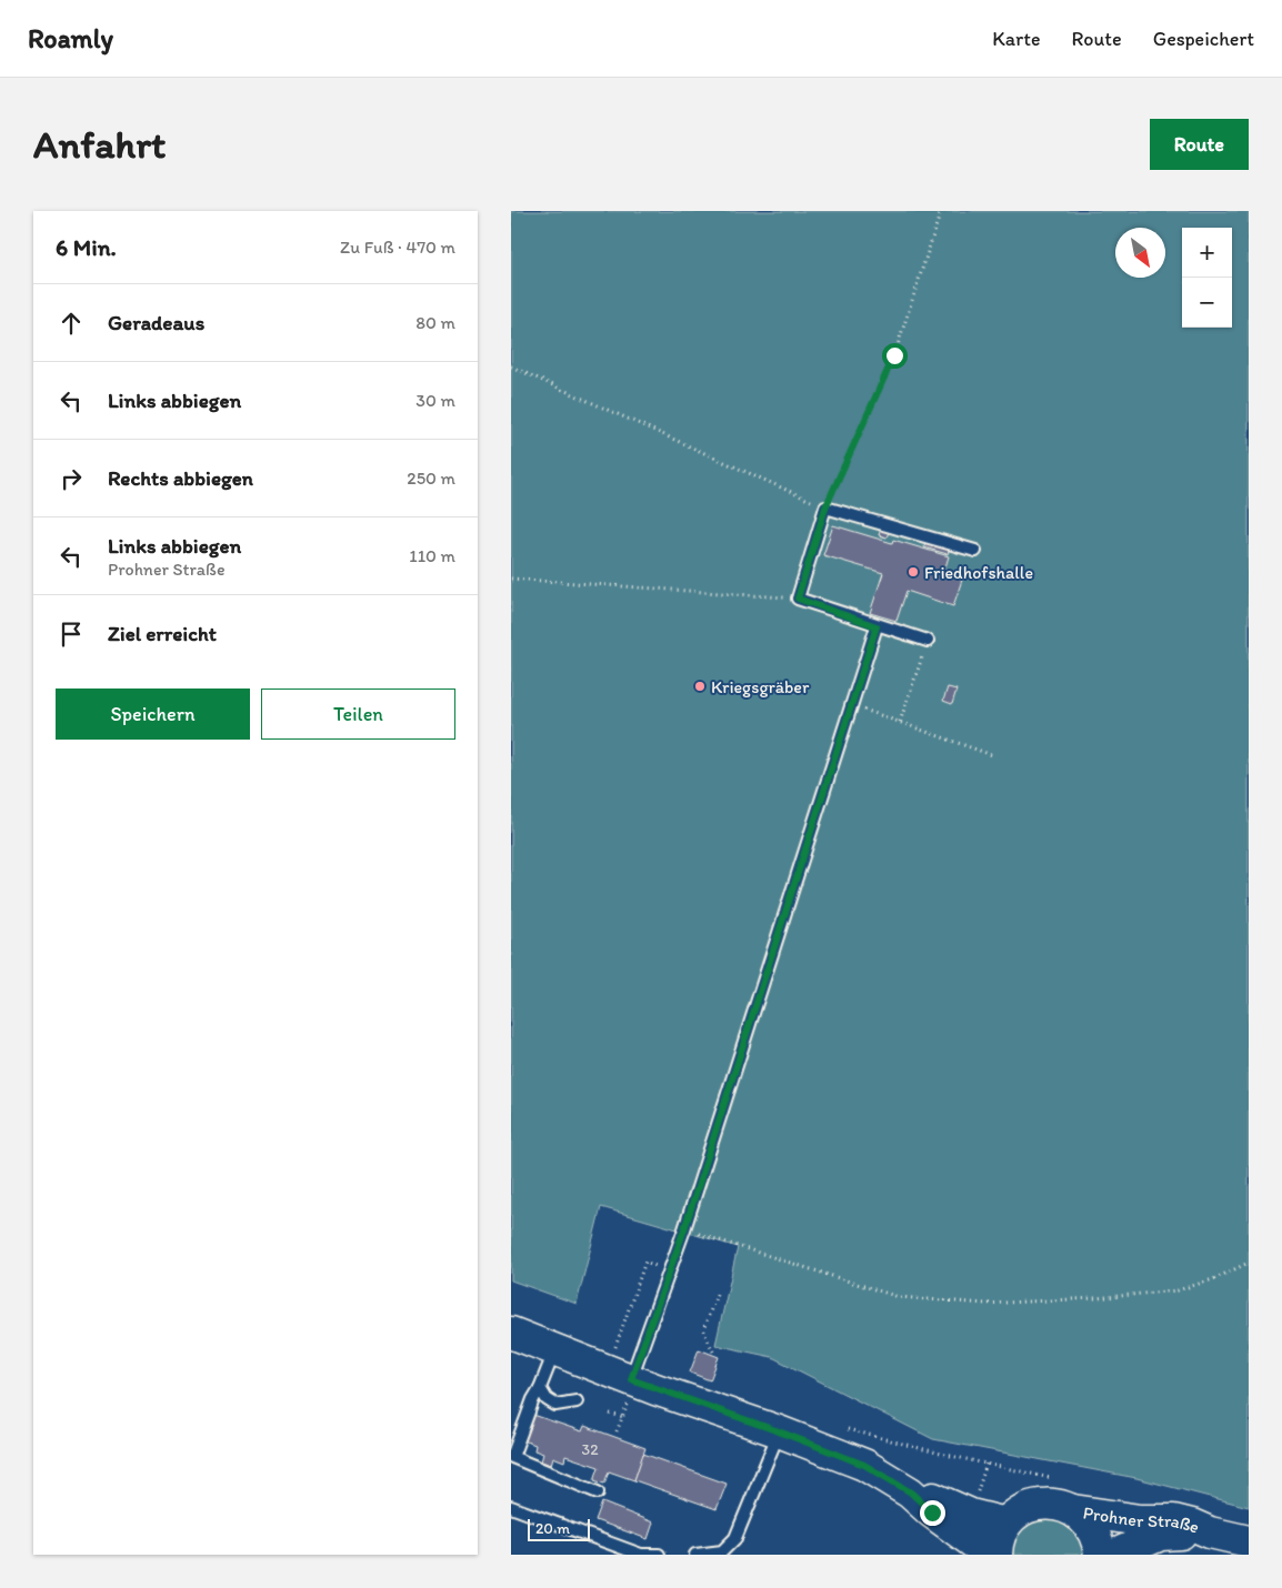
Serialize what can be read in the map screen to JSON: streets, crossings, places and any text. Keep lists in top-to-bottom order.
{
  "streets": {
    "main road": ["Prohner Straße"]
  },
  "places": ["Friedhofshalle", "Kriegsgräber"],
  "house_numbers": ["32"],
  "scale_bar": "20 m",
  "north": "bottom right",
  "page": {
    "header": "Roamly",
    "nav": ["Karte", "Route", "Gespeichert"],
    "buttons": [
      "Route",
      ["Speichern", "Teilen"]
    ],
    "title": "Anfahrt",
    "heading": ["6 Min.", "Zu Fuß · 470 m"],
    "map_buttons": ["+", "−"],
    "list": [
      ["Geradeaus", "80 m"],
      ["Links abbiegen", "30 m"],
      ["Rechts abbiegen", "250 m"],
      ["Links abbiegen", "Prohner Straße", "110 m"],
      "Ziel erreicht"
    ],
    "scale": "20 m"
  }
}
